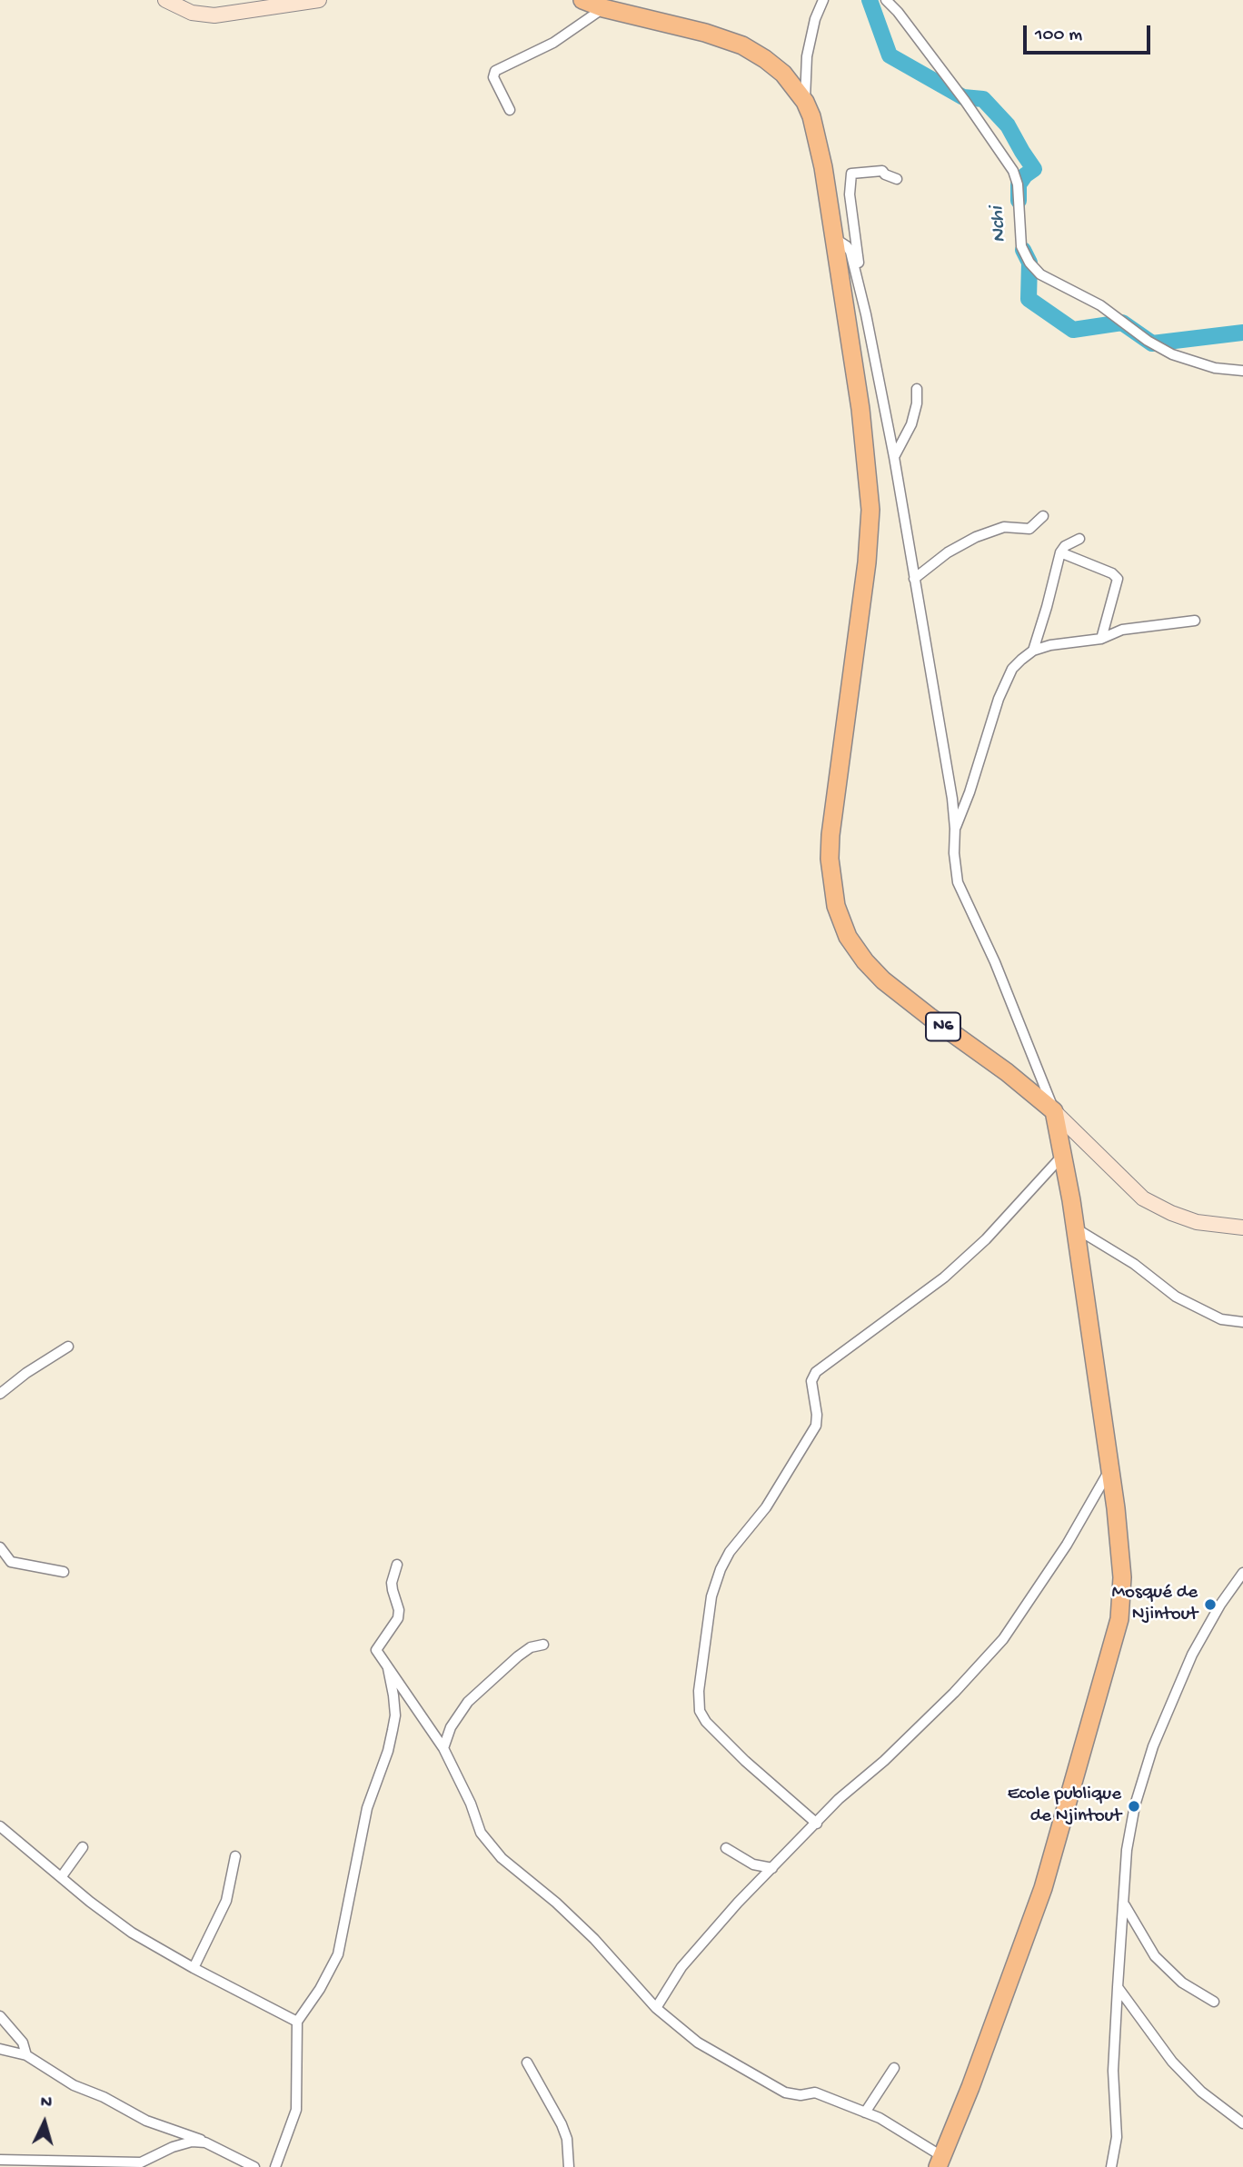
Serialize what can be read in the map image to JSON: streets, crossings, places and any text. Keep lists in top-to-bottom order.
{
  "streets": {
    "highway": ["N6"]
  },
  "water": ["Nchi"],
  "places": ["Mosqué de Njintout", "Ecole publique de Njintout"],
  "scale_bar": "100 m",
  "north": "top"
}
